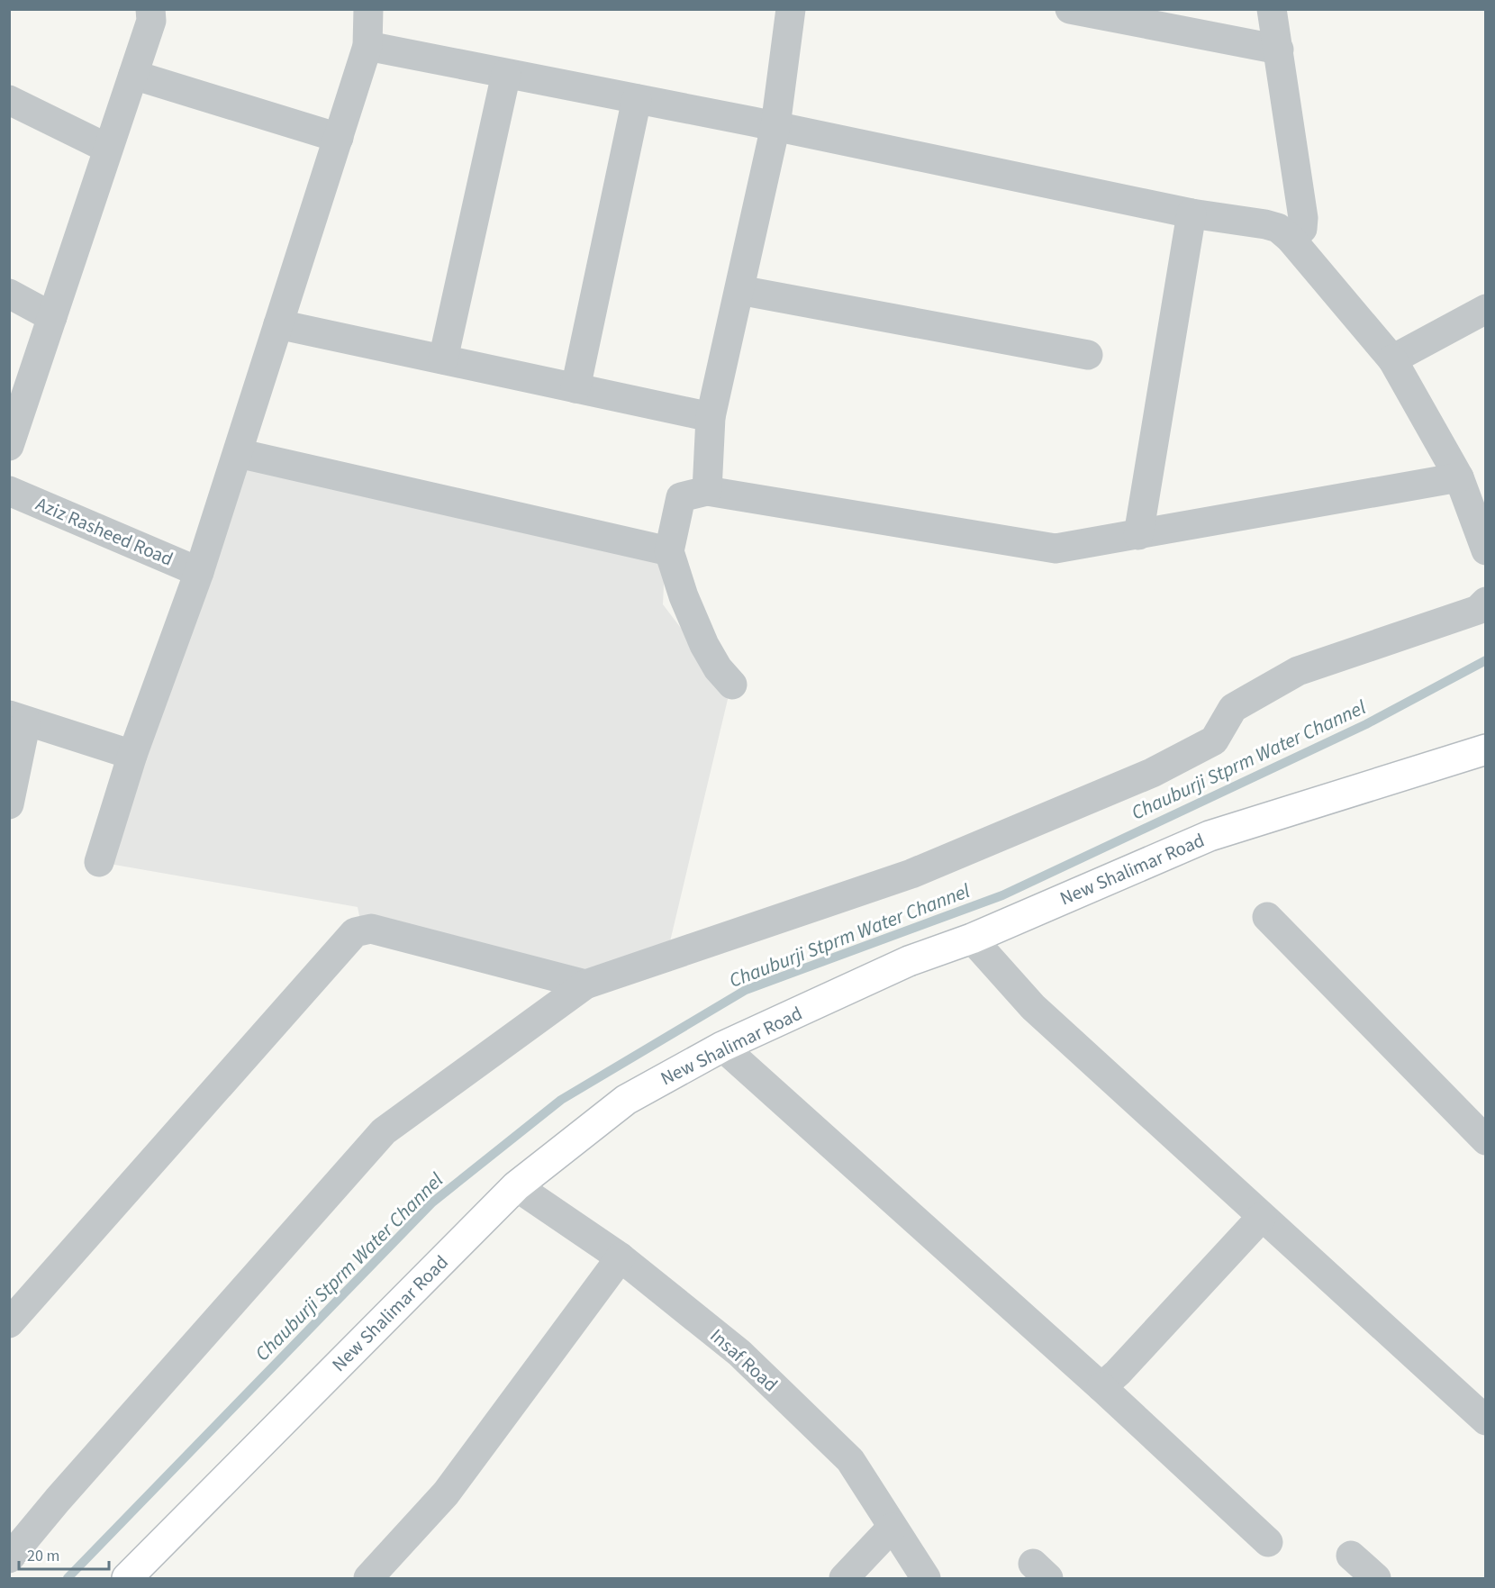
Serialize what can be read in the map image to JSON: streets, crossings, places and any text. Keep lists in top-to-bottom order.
{
  "streets": {
    "street": ["Aziz Rasheed Road", "New Shalimar Road", "Insaf Road"]
  },
  "crossings": [
    ["New Shalimar Road", "Insaf Road"]
  ],
  "water": ["Chauburji Stprm Water Channel"],
  "scale_bar": "20 m"
}
